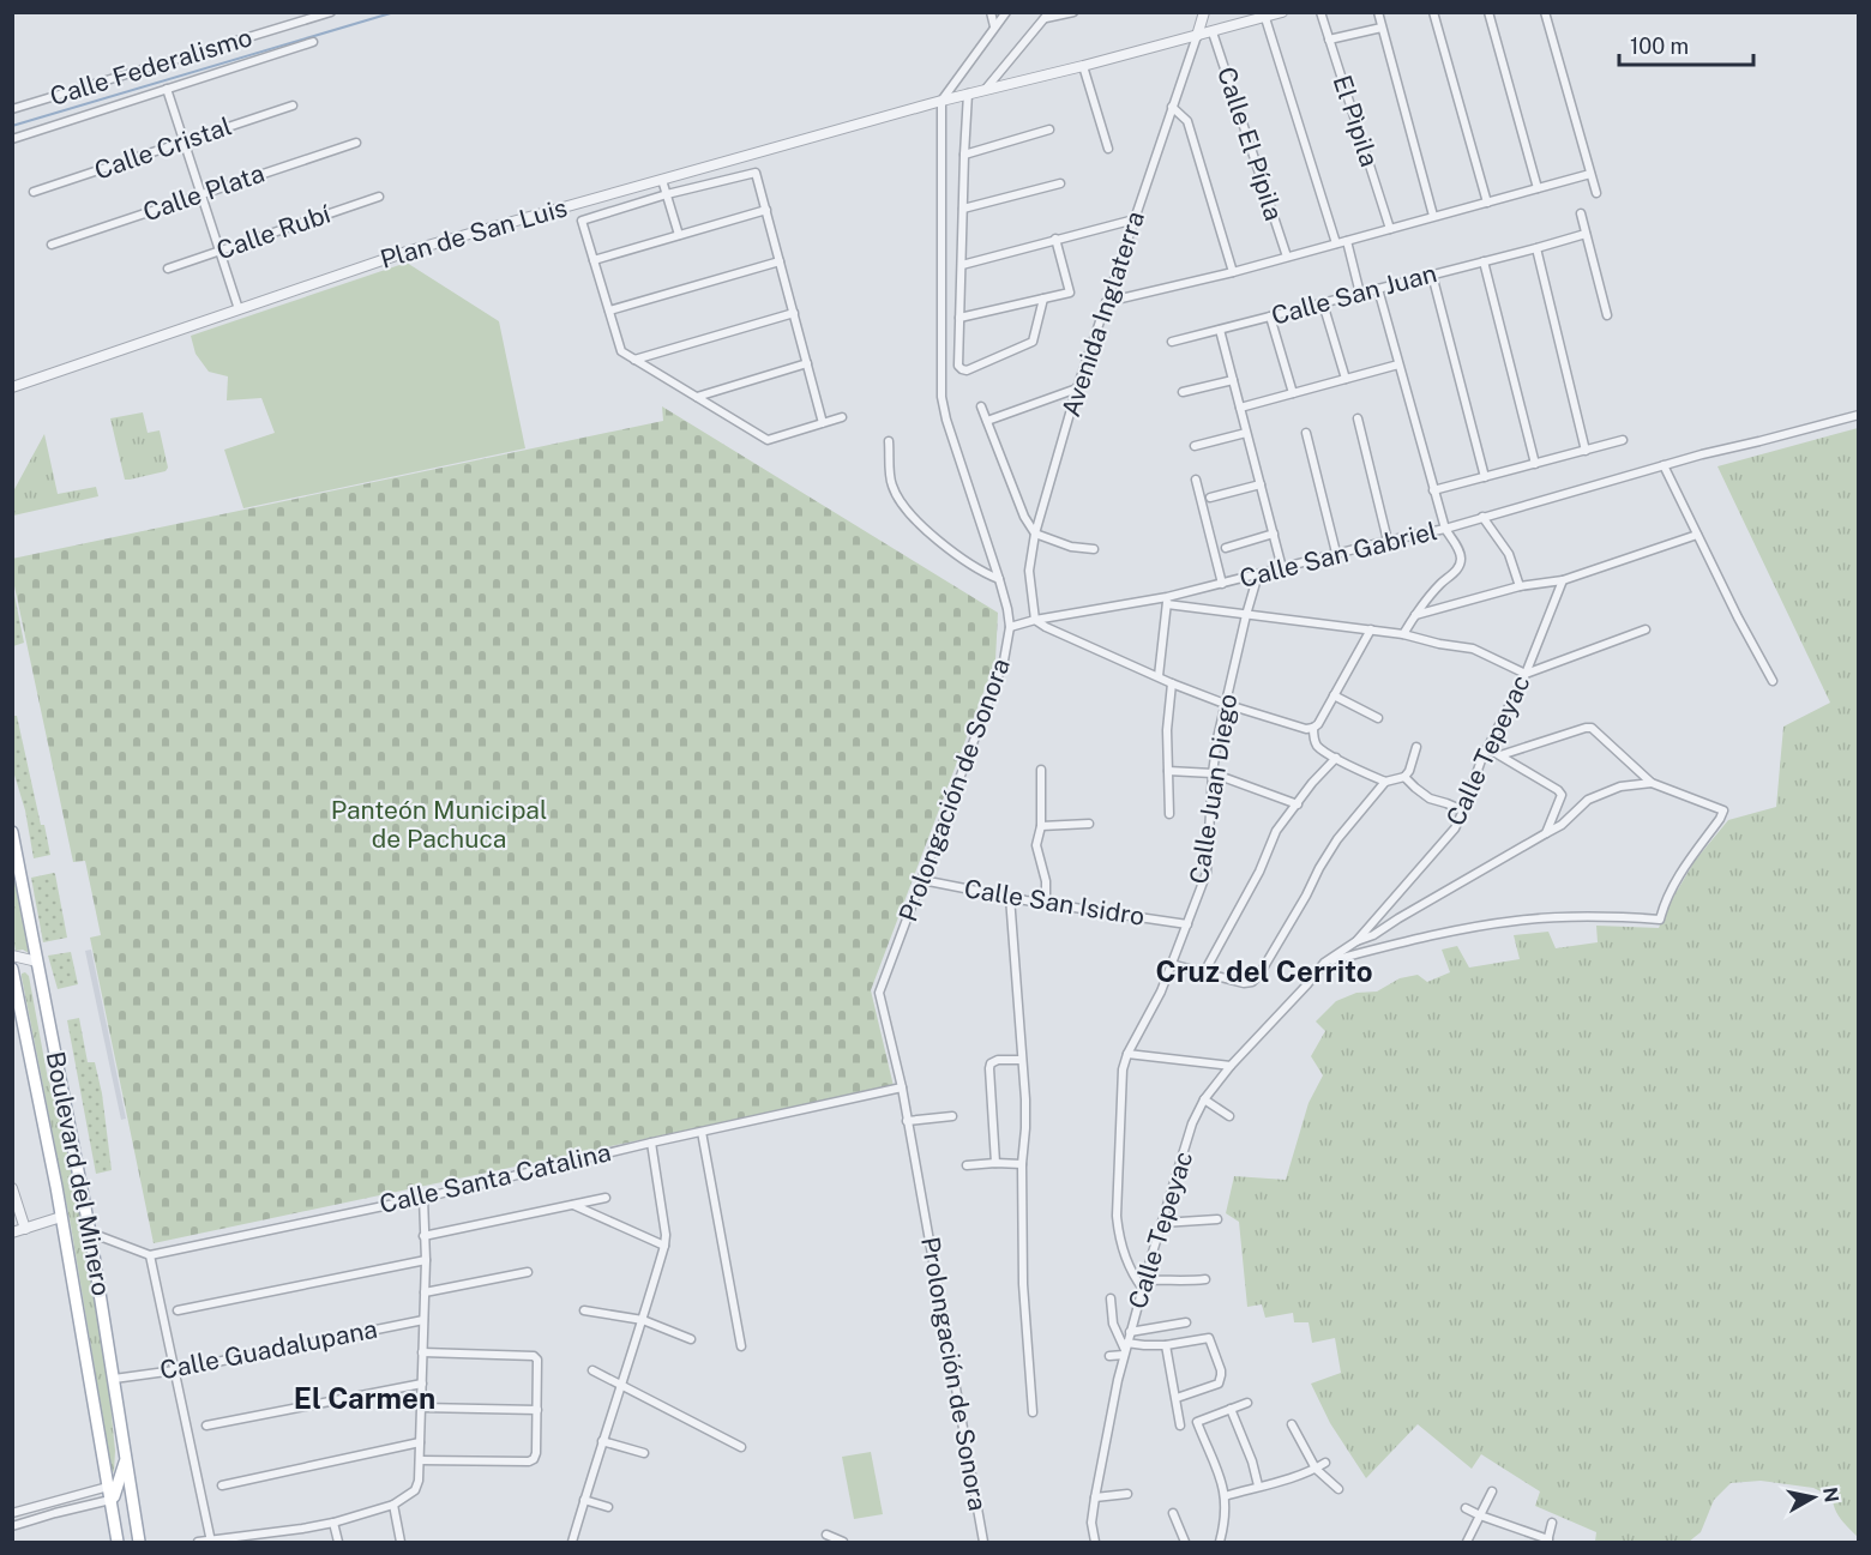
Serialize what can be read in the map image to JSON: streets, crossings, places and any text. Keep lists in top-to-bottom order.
{
  "streets": {
    "main road": ["Boulevard del Minero"],
    "street": [
      "Calle Federalismo",
      "El Pìpila",
      "Calle El Pípila",
      "Calle Cristal",
      "Calle Plata",
      "Calle Rubí",
      "Plan de San Luis",
      "Calle San Juan",
      "Avenida Inglaterra",
      "Calle San Gabriel",
      "Calle Tepeyac",
      "Calle Juan Diego",
      "Prolongación de Sonora",
      "Calle San Isidro",
      "Calle Santa Catalina",
      "Calle Guadalupana"
    ]
  },
  "crossings": [
    ["Calle El Pípila", "Plan de San Luis"],
    ["Plan de San Luis", "Avenida Inglaterra"],
    ["Plan de San Luis", "Prolongación de Sonora"],
    ["Avenida Inglaterra", "Calle San Gabriel"],
    ["Calle San Gabriel", "Calle Juan Diego"],
    ["Calle San Gabriel", "Prolongación de Sonora"],
    ["Calle Tepeyac", "Calle Juan Diego"],
    ["Calle Juan Diego", "Calle San Isidro"],
    ["Prolongación de Sonora", "Calle San Isidro"],
    ["Prolongación de Sonora", "Calle Santa Catalina"],
    ["Boulevard del Minero", "Calle Guadalupana"]
  ],
  "districts": ["Cruz del Cerrito", "El Carmen"],
  "parks": ["Panteón Municipal de Pachuca"],
  "scale_bar": "100 m",
  "north": "right"
}
